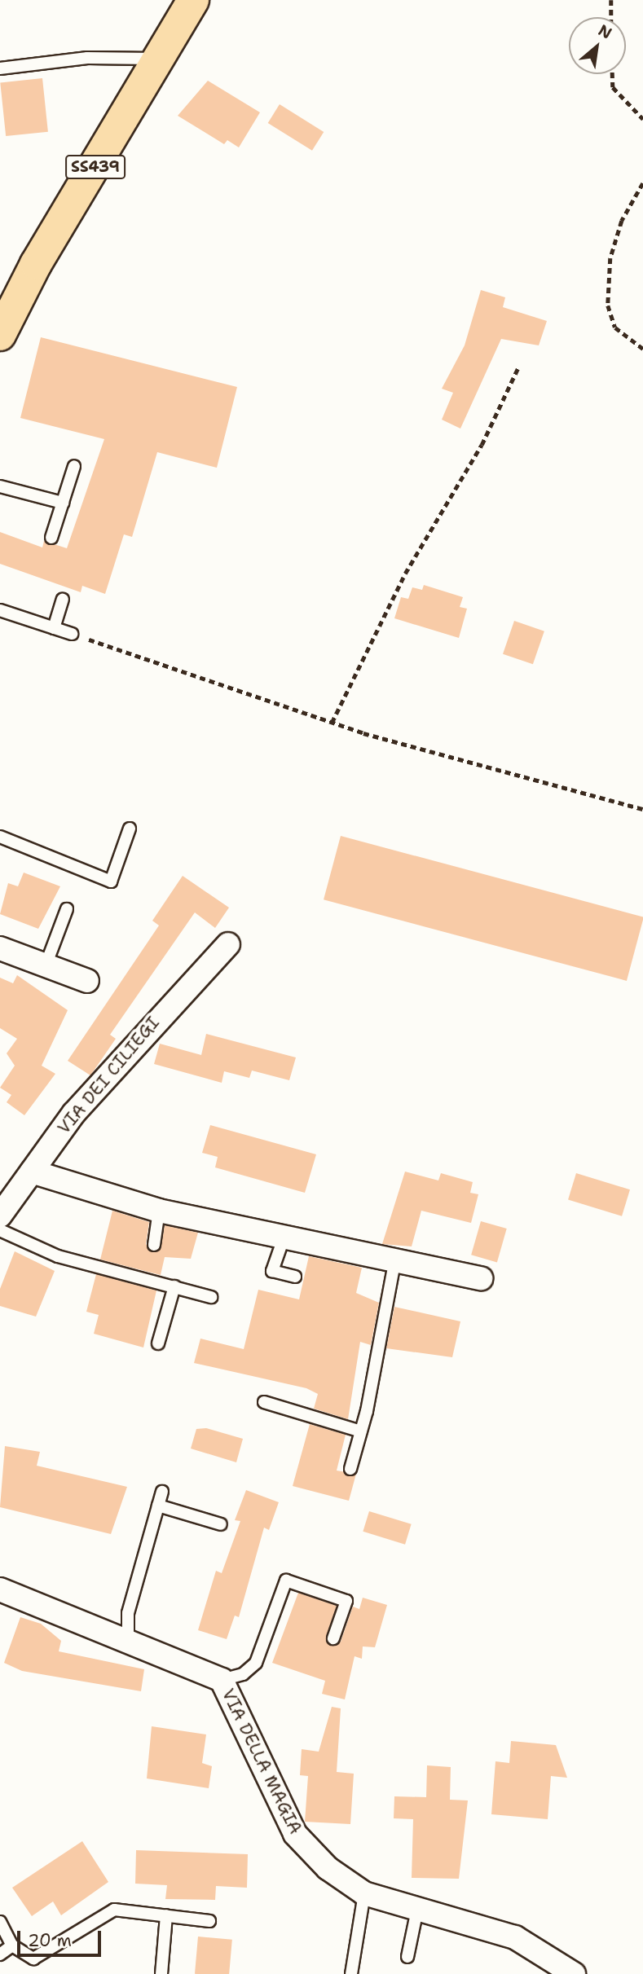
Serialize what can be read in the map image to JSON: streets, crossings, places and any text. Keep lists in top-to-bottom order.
{
  "streets": {
    "main road": ["SS439"],
    "street": ["VIA DEI CILIEGI", "VIA DELLA MAGIA"]
  },
  "scale_bar": "20 m",
  "north": "top right"
}
